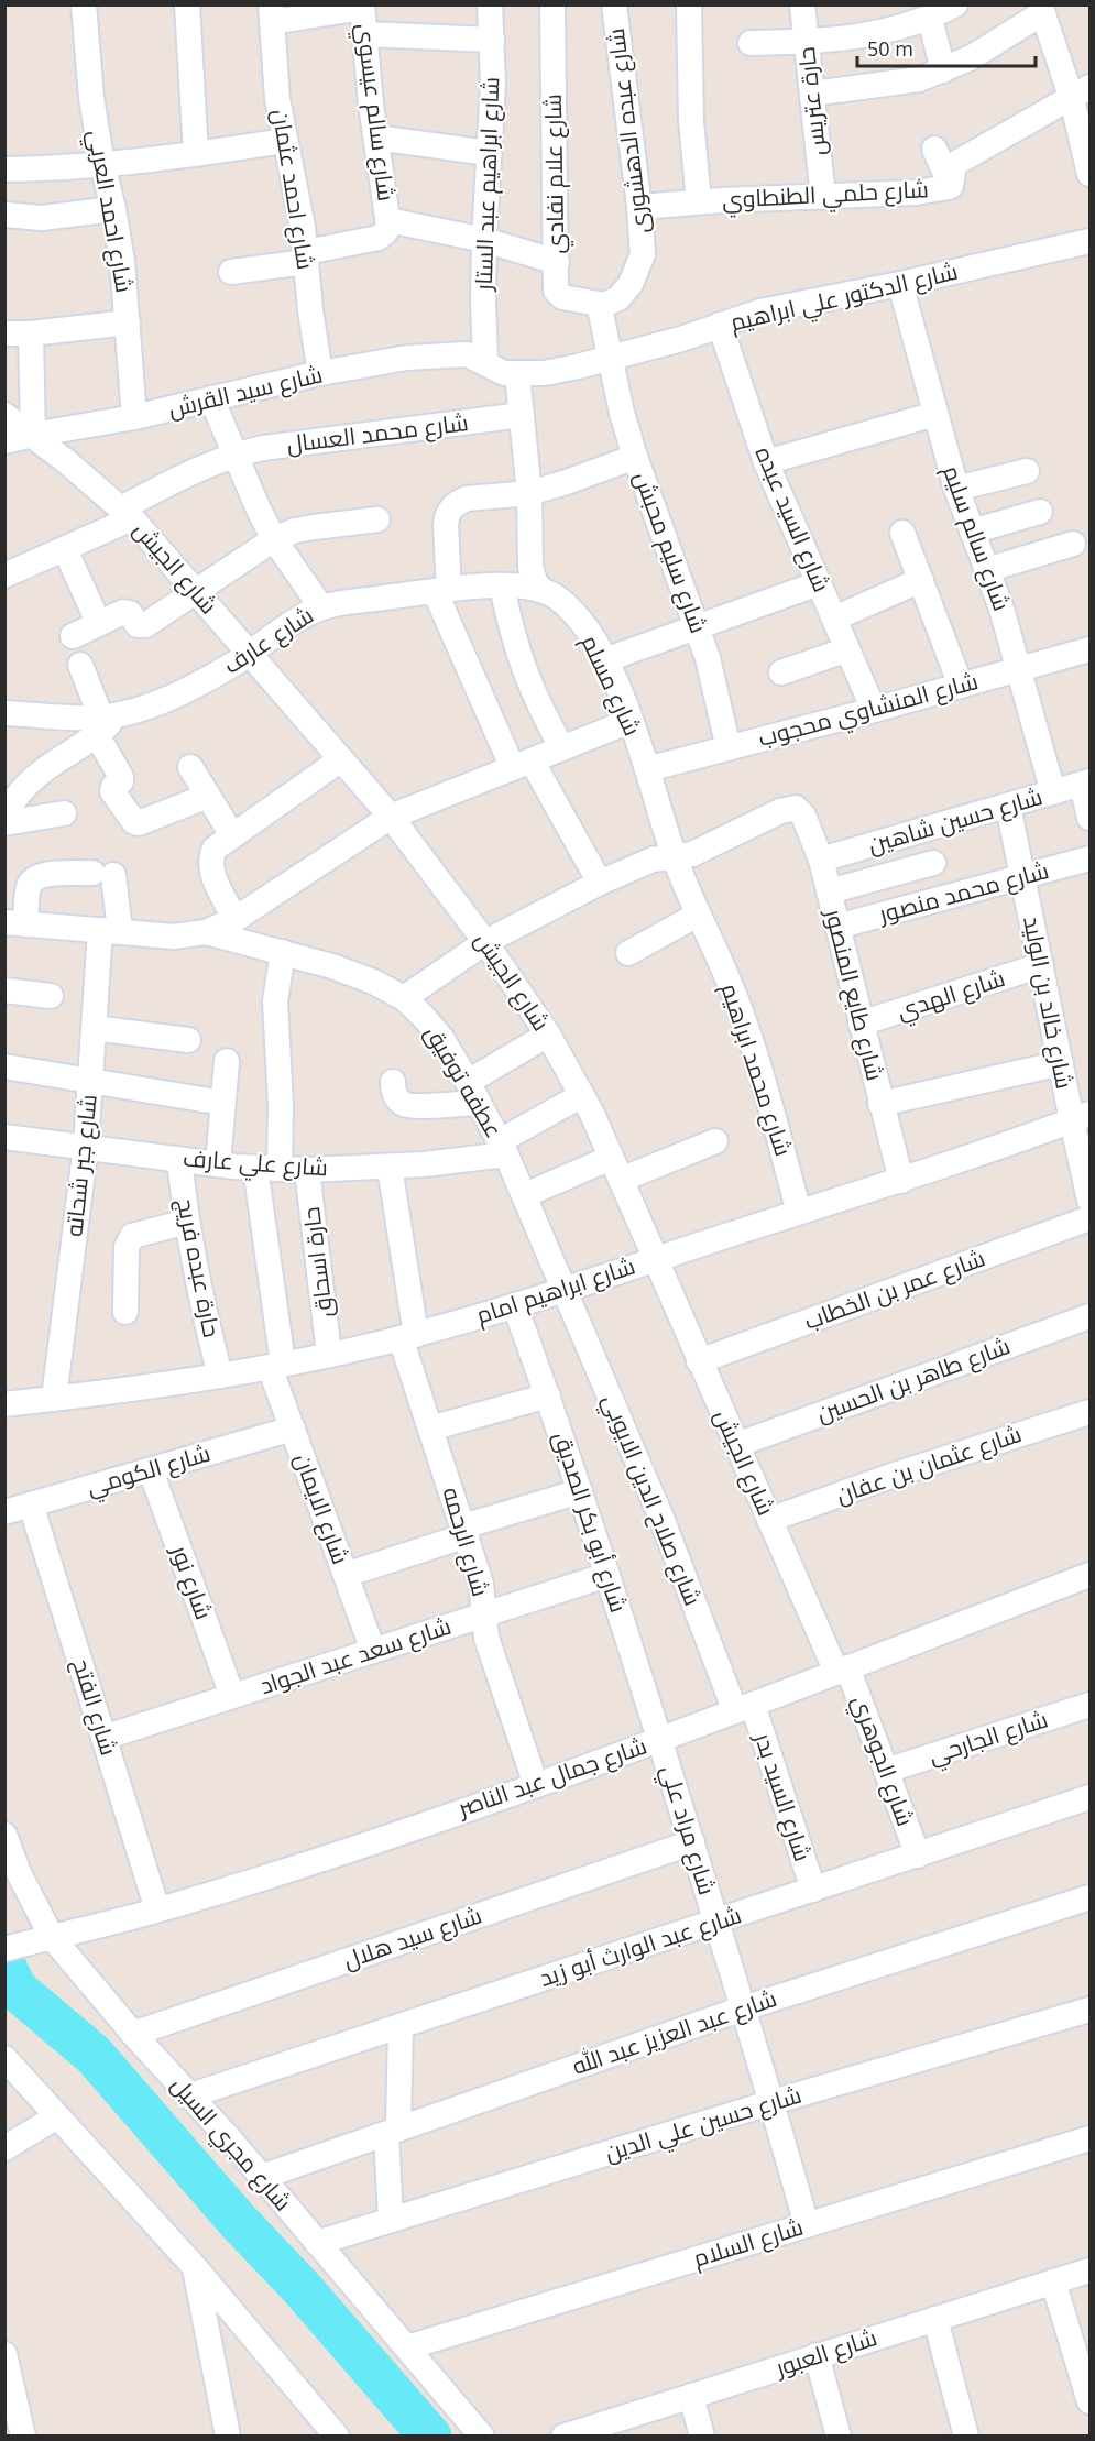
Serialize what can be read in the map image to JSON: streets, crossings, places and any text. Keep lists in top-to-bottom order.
{
  "streets": {
    "street": [
      "حارة عتريس",
      "شارع سالم عيسوي",
      "شارع عبده الدهشورى",
      "شارع علام نفادي",
      "شارع ابراهيم عبد الستار",
      "شارع احمد عثمان",
      "شارع حلمي الطنطاوي",
      "شارع احمد العربي",
      "شارع الدكتور علي ابراهيم",
      "شارع سيد القرش",
      "شارع محمد العسال",
      "شارع السيد عبده",
      "شارع سالم سليم",
      "شارع سليم محبش",
      "شارع الجيش",
      "شارع عارف",
      "شارع مسلم",
      "شارع المنشاوي محجوب",
      "شارع حسين شاهين",
      "شارع محمد منصور",
      "شارع طايع المنصور",
      "شارع الهدي",
      "شارع خالد بن الوليد",
      "شارع محمد ابراهيم",
      "عطفه توفيق",
      "شارع علي عارف",
      "شارع جبر شحاته",
      "حارة اسحاق",
      "حارة عبده فريج",
      "شارع عمر بن الخطاب",
      "شارع ابراهيم امام",
      "شارع طاهر بن الحسين",
      "شارع عثمان بن عفان",
      "شارع الكومي",
      "شارع صلاح الدين الايوبي",
      "شارع الايمان",
      "شارع أبو بكر الصديق",
      "شارع الرحمه",
      "شارع نور",
      "شارع سعد عبد الجواد",
      "شارع الفتح",
      "شارع الجارحي",
      "شارع الجوهري",
      "شارع جمال عبد الناصر",
      "شارع السيد بدر",
      "شارع مراد علي",
      "شارع سيد هلال",
      "شارع عبد الوارث أبو زيد",
      "شارع عبد العزيز عبد الله",
      "شارع حسين علي الدين",
      "شارع مجري السيل",
      "شارع السلام",
      "شارع العبور"
    ]
  },
  "crossings": [
    ["حارة عتريس", "شارع حلمي الطنطاوي"],
    ["شارع عبده الدهشورى", "شارع علام نفادي"],
    ["شارع عبده الدهشورى", "شارع حلمي الطنطاوي"],
    ["شارع ابراهيم عبد الستار", "شارع الدكتور علي ابراهيم"],
    ["شارع ابراهيم عبد الستار", "شارع سيد القرش"],
    ["شارع احمد عثمان", "شارع سيد القرش"],
    ["شارع احمد العربي", "شارع سيد القرش"],
    ["شارع الدكتور علي ابراهيم", "شارع سيد القرش"],
    ["شارع الدكتور علي ابراهيم", "شارع السيد عبده"],
    ["شارع الدكتور علي ابراهيم", "شارع سالم سليم"],
    ["شارع الدكتور علي ابراهيم", "شارع سليم محبش"],
    ["شارع سيد القرش", "شارع الجيش"],
    ["شارع محمد العسال", "شارع الجيش"],
    ["شارع السيد عبده", "شارع المنشاوي محجوب"],
    ["شارع سالم سليم", "شارع المنشاوي محجوب"],
    ["شارع سالم سليم", "شارع حسين شاهين"],
    ["شارع سليم محبش", "شارع المنشاوي محجوب"],
    ["شارع الجيش", "شارع عارف"],
    ["شارع الجيش", "شارع علي عارف"],
    ["شارع الجيش", "شارع عمر بن الخطاب"],
    ["شارع الجيش", "شارع ابراهيم امام"],
    ["شارع الجيش", "شارع طاهر بن الحسين"],
    ["شارع الجيش", "شارع عثمان بن عفان"],
    ["شارع الجيش", "شارع الجوهري"],
    ["شارع الجيش", "شارع جمال عبد الناصر"],
    ["شارع عارف", "شارع مسلم"],
    ["شارع مسلم", "شارع المنشاوي محجوب"],
    ["شارع مسلم", "شارع طايع المنصور"],
    ["شارع مسلم", "شارع محمد ابراهيم"],
    ["شارع حسين شاهين", "شارع طايع المنصور"],
    ["شارع حسين شاهين", "شارع خالد بن الوليد"],
    ["شارع محمد منصور", "شارع طايع المنصور"],
    ["شارع محمد منصور", "شارع خالد بن الوليد"],
    ["شارع طايع المنصور", "شارع الهدي"],
    ["شارع طايع المنصور", "شارع محمد ابراهيم"],
    ["شارع طايع المنصور", "شارع ابراهيم امام"],
    ["شارع الهدي", "شارع خالد بن الوليد"],
    ["شارع خالد بن الوليد", "شارع ابراهيم امام"],
    ["شارع محمد ابراهيم", "شارع ابراهيم امام"],
    ["عطفه توفيق", "شارع علي عارف"],
    ["عطفه توفيق", "شارع ابراهيم امام"],
    ["عطفه توفيق", "شارع صلاح الدين الايوبي"],
    ["شارع علي عارف", "شارع جبر شحاته"],
    ["شارع علي عارف", "حارة اسحاق"],
    ["شارع علي عارف", "حارة عبده فريج"],
    ["شارع علي عارف", "شارع الايمان"],
    ["شارع علي عارف", "شارع الرحمه"],
    ["شارع جبر شحاته", "شارع ابراهيم امام"],
    ["حارة اسحاق", "شارع ابراهيم امام"],
    ["حارة عبده فريج", "شارع ابراهيم امام"],
    ["شارع ابراهيم امام", "شارع صلاح الدين الايوبي"],
    ["شارع ابراهيم امام", "شارع الايمان"],
    ["شارع ابراهيم امام", "شارع أبو بكر الصديق"],
    ["شارع ابراهيم امام", "شارع الرحمه"],
    ["شارع الكومي", "شارع الايمان"],
    ["شارع الكومي", "شارع نور"],
    ["شارع الكومي", "شارع الفتح"],
    ["شارع صلاح الدين الايوبي", "شارع جمال عبد الناصر"],
    ["شارع صلاح الدين الايوبي", "شارع السيد بدر"],
    ["شارع الايمان", "شارع سعد عبد الجواد"],
    ["شارع أبو بكر الصديق", "شارع سعد عبد الجواد"],
    ["شارع أبو بكر الصديق", "شارع جمال عبد الناصر"],
    ["شارع أبو بكر الصديق", "شارع مراد علي"],
    ["شارع الرحمه", "شارع سعد عبد الجواد"],
    ["شارع الرحمه", "شارع جمال عبد الناصر"],
    ["شارع نور", "شارع سعد عبد الجواد"],
    ["شارع سعد عبد الجواد", "شارع الفتح"],
    ["شارع الفتح", "شارع جمال عبد الناصر"],
    ["شارع الجارحي", "شارع الجوهري"],
    ["شارع الجوهري", "شارع جمال عبد الناصر"],
    ["شارع الجوهري", "شارع عبد الوارث أبو زيد"],
    ["شارع جمال عبد الناصر", "شارع السيد بدر"],
    ["شارع جمال عبد الناصر", "شارع مراد علي"],
    ["شارع جمال عبد الناصر", "شارع مجري السيل"],
    ["شارع السيد بدر", "شارع عبد الوارث أبو زيد"],
    ["شارع مراد علي", "شارع سيد هلال"],
    ["شارع مراد علي", "شارع عبد الوارث أبو زيد"],
    ["شارع مراد علي", "شارع عبد العزيز عبد الله"],
    ["شارع مراد علي", "شارع حسين علي الدين"],
    ["شارع مراد علي", "شارع السلام"],
    ["شارع سيد هلال", "شارع مجري السيل"],
    ["شارع عبد الوارث أبو زيد", "شارع مجري السيل"],
    ["شارع عبد العزيز عبد الله", "شارع مجري السيل"],
    ["شارع حسين علي الدين", "شارع مجري السيل"],
    ["شارع مجري السيل", "شارع السلام"]
  ],
  "scale_bar": "50 m"
}
